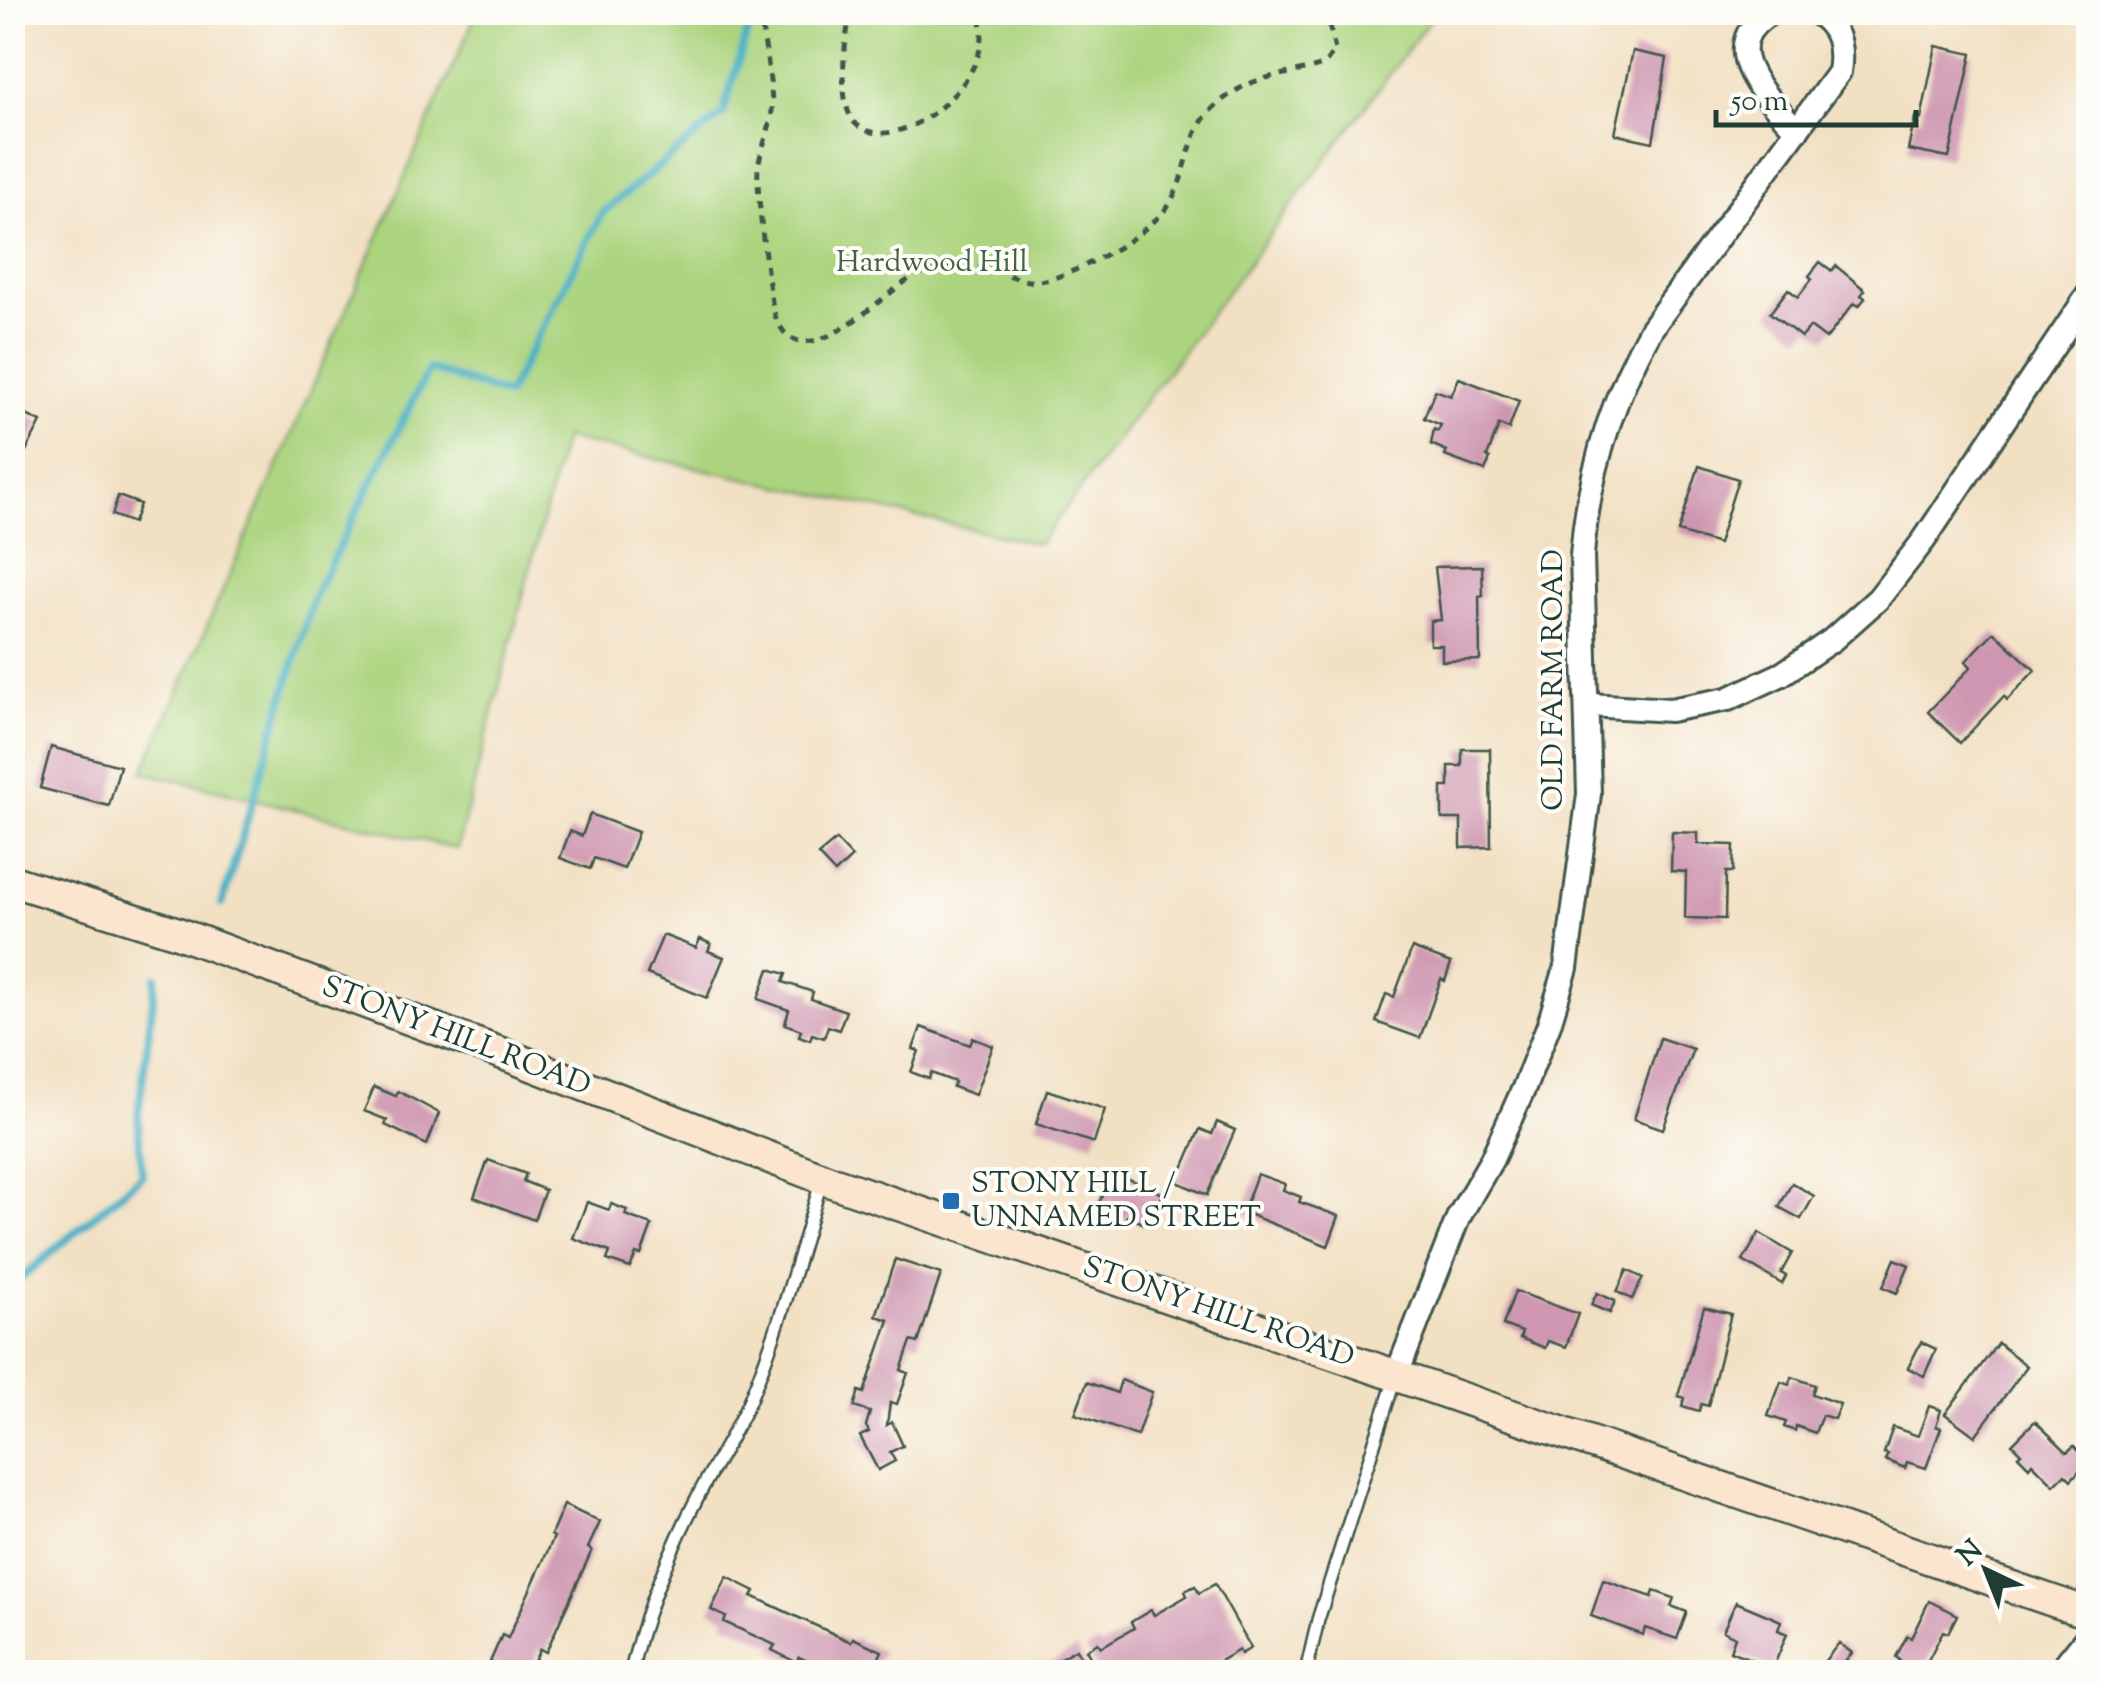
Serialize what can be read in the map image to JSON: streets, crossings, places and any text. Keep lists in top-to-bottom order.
{
  "streets": {
    "main road": ["STONY HILL ROAD"],
    "street": ["OLD FARM ROAD"]
  },
  "crossings": [
    ["OLD FARM ROAD", "STONY HILL ROAD"]
  ],
  "parks": ["Hardwood Hill"],
  "places": {
    "transit": ["STONY HILL / UNNAMED STREET"]
  },
  "scale_bar": "50 m",
  "north": "top left"
}
